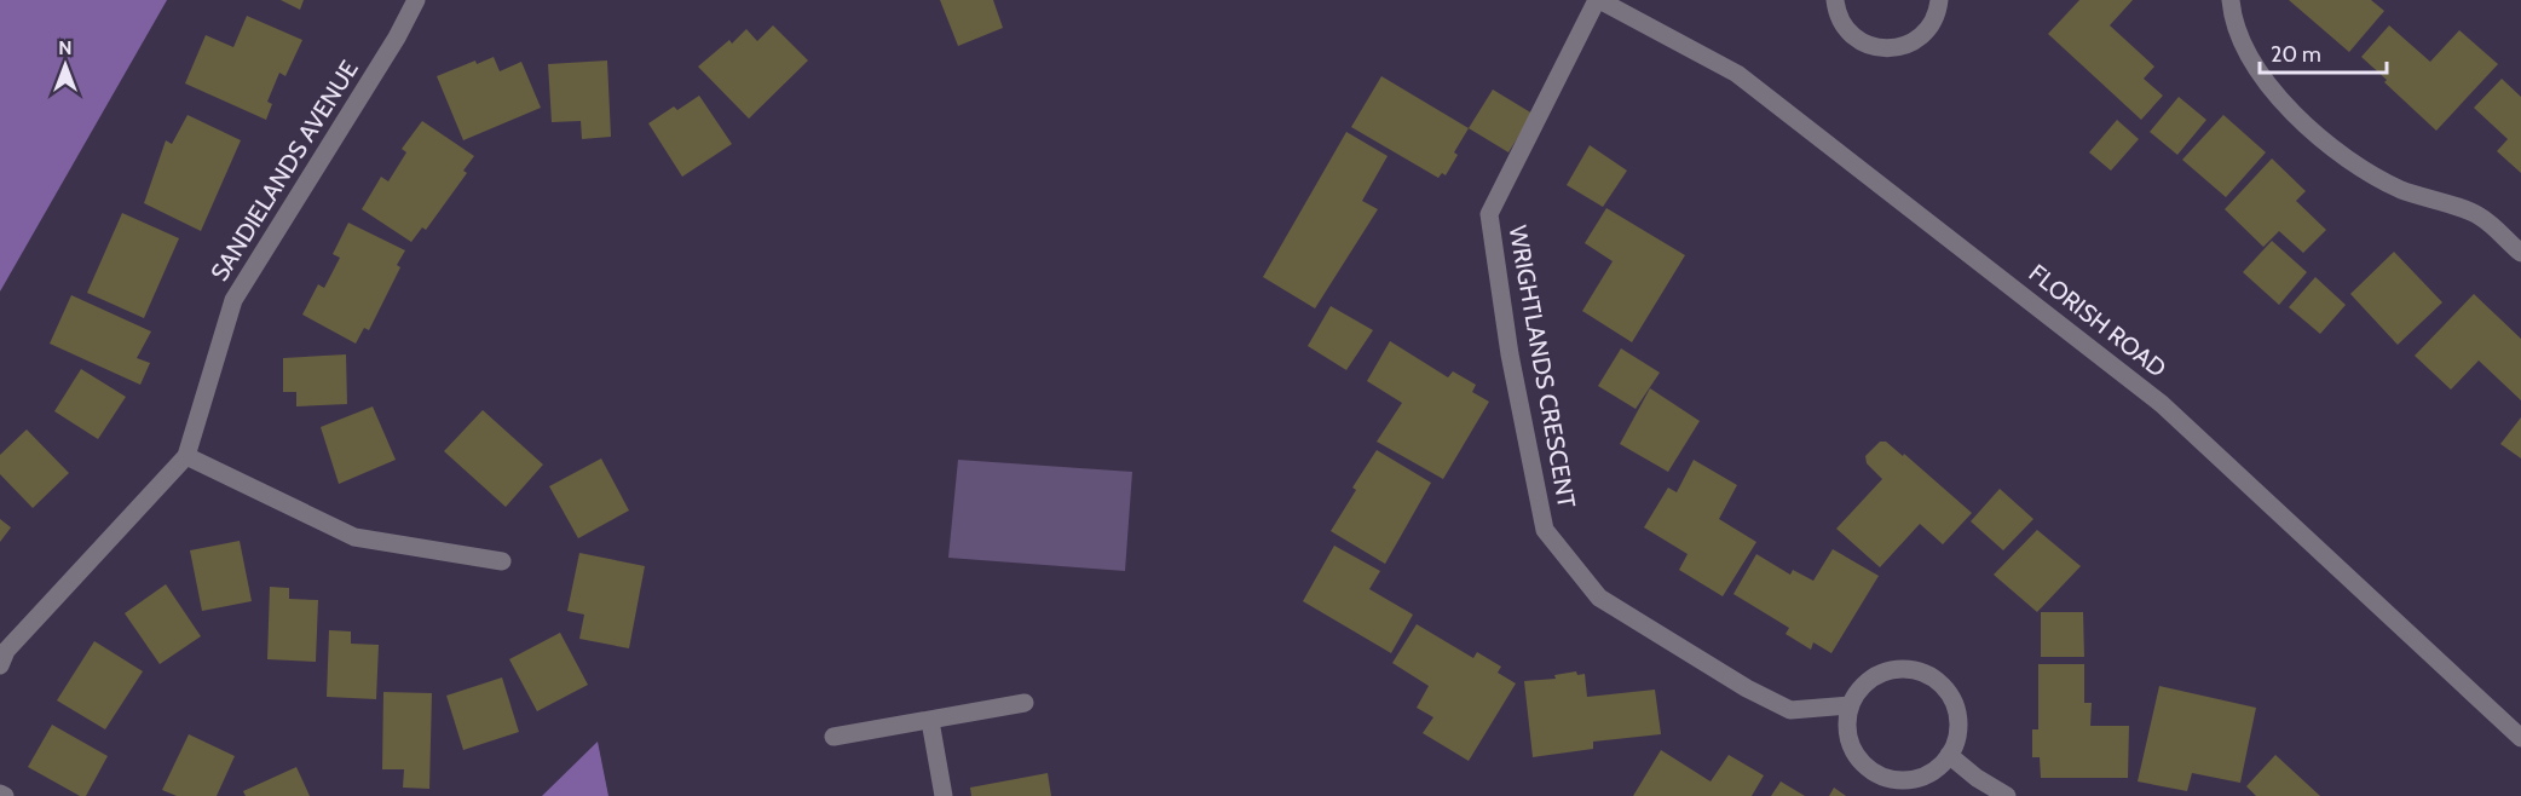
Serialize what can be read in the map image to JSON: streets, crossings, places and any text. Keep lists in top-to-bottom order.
{
  "streets": {
    "street": ["SANDIELANDS AVENUE", "FLORISH ROAD", "WRIGHTLANDS CRESCENT"]
  },
  "crossings": [
    ["FLORISH ROAD", "WRIGHTLANDS CRESCENT"]
  ],
  "scale_bar": "20 m",
  "north": "top"
}
